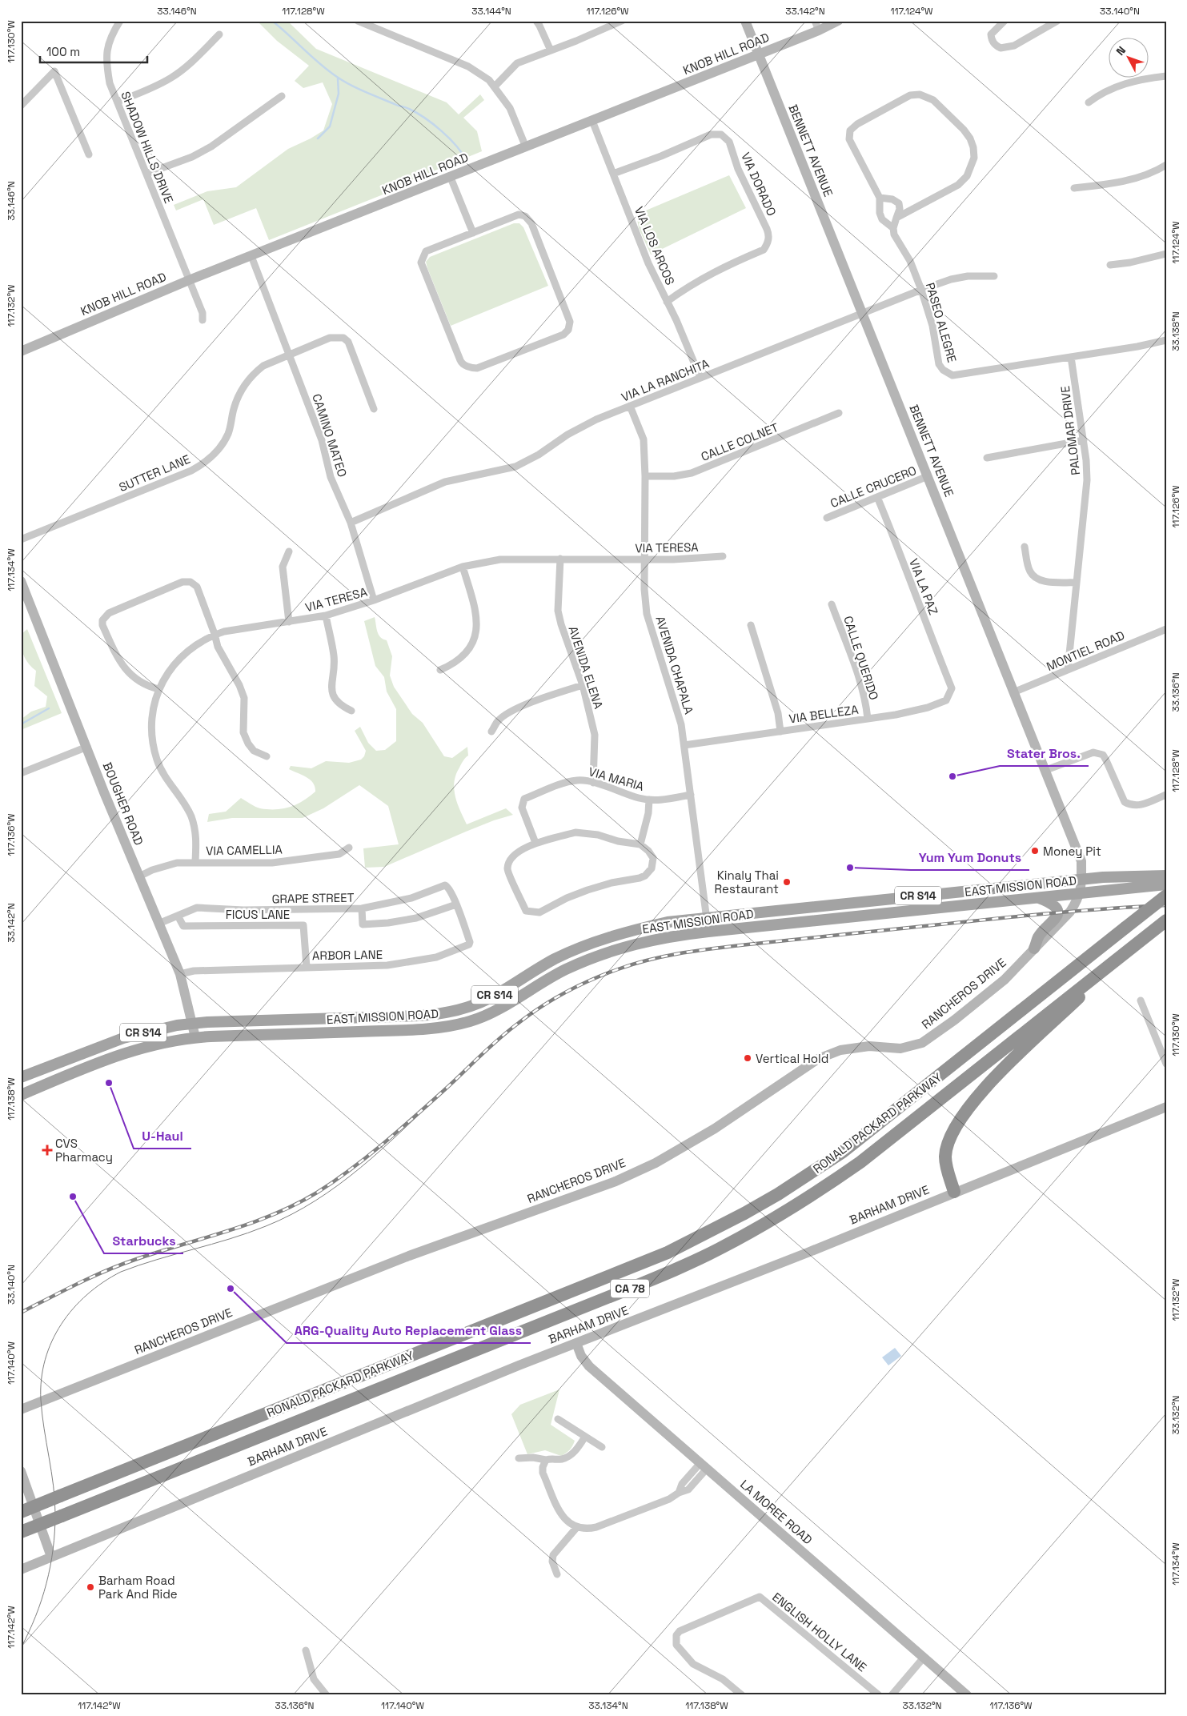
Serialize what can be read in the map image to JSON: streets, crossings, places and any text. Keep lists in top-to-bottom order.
{
  "streets": {
    "highway": ["RONALD PACKARD PARKWAY", "CA 78"],
    "main road": ["EAST MISSION ROAD", "CR S14"],
    "street": [
      "KNOB HILL ROAD",
      "SHADOW HILLS DRIVE",
      "BENNETT AVENUE",
      "VIA DORADO",
      "VIA LOS ARCOS",
      "PASEO ALEGRE",
      "VIA LA RANCHITA",
      "PALOMAR DRIVE",
      "CAMINO MATEO",
      "CALLE COLNET",
      "SUTTER LANE",
      "CALLE CRUCERO",
      "VIA TERESA",
      "VIA LA PAZ",
      "MONTIEL ROAD",
      "CALLE QUERIDO",
      "AVENIDA CHAPALA",
      "AVENIDA ELENA",
      "VIA BELLEZA",
      "VIA MARIA",
      "BOUGHER ROAD",
      "VIA CAMELLIA",
      "GRAPE STREET",
      "FICUS LANE",
      "ARBOR LANE",
      "RANCHEROS DRIVE",
      "BARHAM DRIVE",
      "LA MOREE ROAD",
      "ENGLISH HOLLY LANE"
    ]
  },
  "crossings": [
    ["KNOB HILL ROAD", "SHADOW HILLS DRIVE"],
    ["KNOB HILL ROAD", "BENNETT AVENUE"],
    ["KNOB HILL ROAD", "VIA LOS ARCOS"],
    ["KNOB HILL ROAD", "CAMINO MATEO"],
    ["BENNETT AVENUE", "VIA LA RANCHITA"],
    ["BENNETT AVENUE", "CALLE CRUCERO"],
    ["BENNETT AVENUE", "MONTIEL ROAD"],
    ["BENNETT AVENUE", "EAST MISSION ROAD"],
    ["BENNETT AVENUE", "RANCHEROS DRIVE"],
    ["VIA DORADO", "VIA LOS ARCOS"],
    ["VIA LOS ARCOS", "VIA LA RANCHITA"],
    ["PASEO ALEGRE", "VIA LA RANCHITA"],
    ["PASEO ALEGRE", "PALOMAR DRIVE"],
    ["VIA LA RANCHITA", "CAMINO MATEO"],
    ["VIA LA RANCHITA", "AVENIDA CHAPALA"],
    ["PALOMAR DRIVE", "MONTIEL ROAD"],
    ["CAMINO MATEO", "SUTTER LANE"],
    ["CAMINO MATEO", "VIA TERESA"],
    ["CALLE COLNET", "AVENIDA CHAPALA"],
    ["CALLE CRUCERO", "VIA LA PAZ"],
    ["VIA TERESA", "AVENIDA CHAPALA"],
    ["VIA TERESA", "AVENIDA ELENA"],
    ["VIA TERESA", "VIA CAMELLIA"],
    ["VIA LA PAZ", "VIA BELLEZA"],
    ["CALLE QUERIDO", "VIA BELLEZA"],
    ["AVENIDA CHAPALA", "VIA BELLEZA"],
    ["AVENIDA CHAPALA", "VIA MARIA"],
    ["AVENIDA CHAPALA", "EAST MISSION ROAD"],
    ["AVENIDA ELENA", "VIA MARIA"],
    ["BOUGHER ROAD", "VIA CAMELLIA"],
    ["BOUGHER ROAD", "EAST MISSION ROAD"],
    ["BOUGHER ROAD", "GRAPE STREET"],
    ["BOUGHER ROAD", "ARBOR LANE"],
    ["EAST MISSION ROAD", "RANCHEROS DRIVE"],
    ["GRAPE STREET", "FICUS LANE"],
    ["GRAPE STREET", "ARBOR LANE"],
    ["FICUS LANE", "ARBOR LANE"],
    ["BARHAM DRIVE", "LA MOREE ROAD"]
  ],
  "places": {
    "other": [
      "Stater Bros.",
      "Money Pit",
      "Yum Yum Donuts",
      "Kinaly Thai Restaurant",
      "Vertical Hold",
      "U-Haul",
      "Starbucks",
      "ARG-Quality Auto Replacement Glass",
      "Barham Road Park And Ride"
    ],
    "health": ["CVS Pharmacy"]
  },
  "scale_bar": "100 m",
  "north": "top left",
  "coordinates": [
    "33.146°N",
    "117.128°W",
    "33.144°N",
    "117.126°W",
    "33.142°N",
    "117.124°W",
    "33.140°N",
    "117.130°W",
    "117.132°W",
    "33.138°N",
    "117.134°W",
    "33.136°N",
    "117.136°W",
    "117.138°W",
    "117.140°W",
    "33.132°N",
    "117.142°W",
    "33.134°N"
  ]
}
